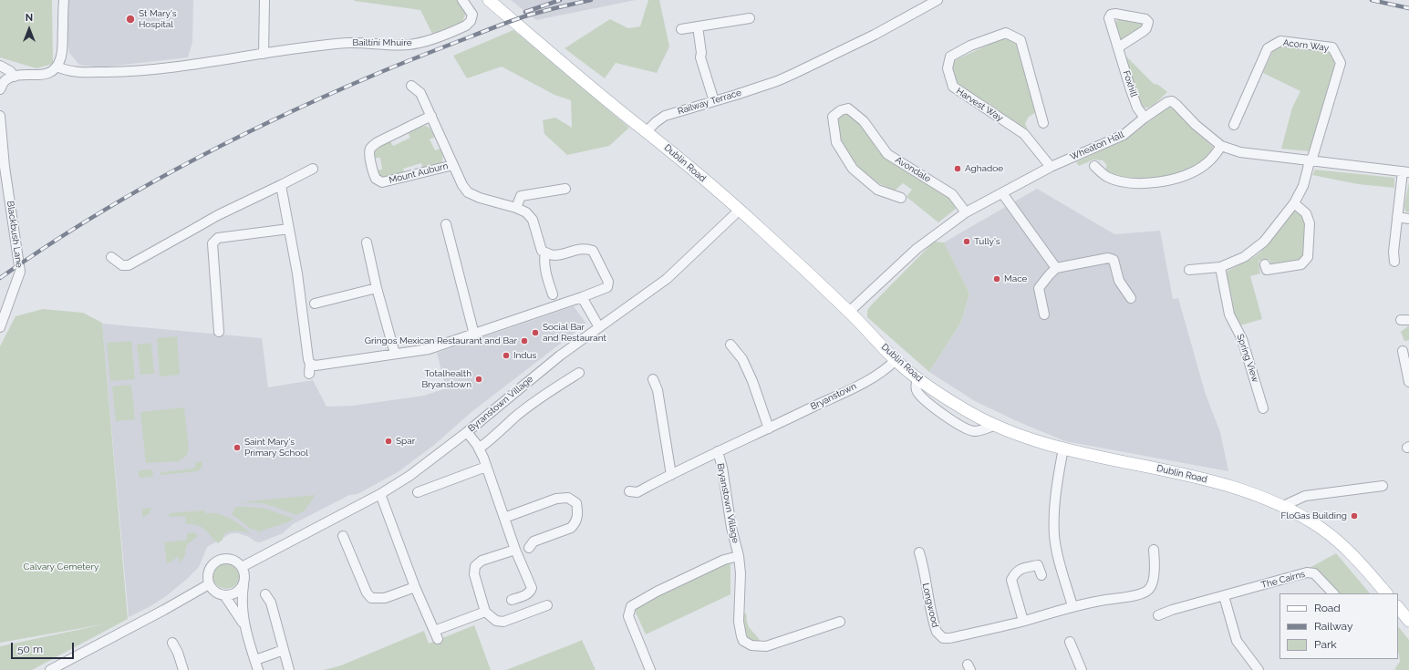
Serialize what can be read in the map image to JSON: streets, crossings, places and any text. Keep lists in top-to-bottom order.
{
  "streets": {
    "main road": ["Dublin Road"],
    "street": [
      "Bailtíní Mhuire",
      "Acorn Way",
      "Foxhill",
      "Railway Terrace",
      "Harvest Way",
      "Wheaton Hall",
      "Avondale",
      "Mount Auburn",
      "Blackbush Lane",
      "Spring View",
      "Bryanstown",
      "Byranstown Village",
      "Bryanstown Village",
      "The Cairns",
      "Longwood"
    ]
  },
  "crossings": [
    ["Acorn Way", "Wheaton Hall"],
    ["Foxhill", "Wheaton Hall"],
    ["Railway Terrace", "Dublin Road"],
    ["Harvest Way", "Wheaton Hall"],
    ["Wheaton Hall", "Dublin Road"],
    ["Wheaton Hall", "Avondale"],
    ["Dublin Road", "Bryanstown"],
    ["Dublin Road", "Byranstown Village"],
    ["Bryanstown", "Bryanstown Village"]
  ],
  "parks": ["Calvary Cemetery"],
  "places": [
    "St Mary's Hospital",
    "Aghadoe",
    "Tully's",
    "Mace",
    "Social Bar and Restaurant",
    "Gringos Mexican Restaurant and Bar",
    "Indus",
    "Totalhealth Bryanstown",
    "Spar",
    "Saint Mary's Primary School",
    "FloGas Building"
  ],
  "legend": ["Road", "Railway", "Park"],
  "scale_bar": "50 m",
  "north": "top"
}
